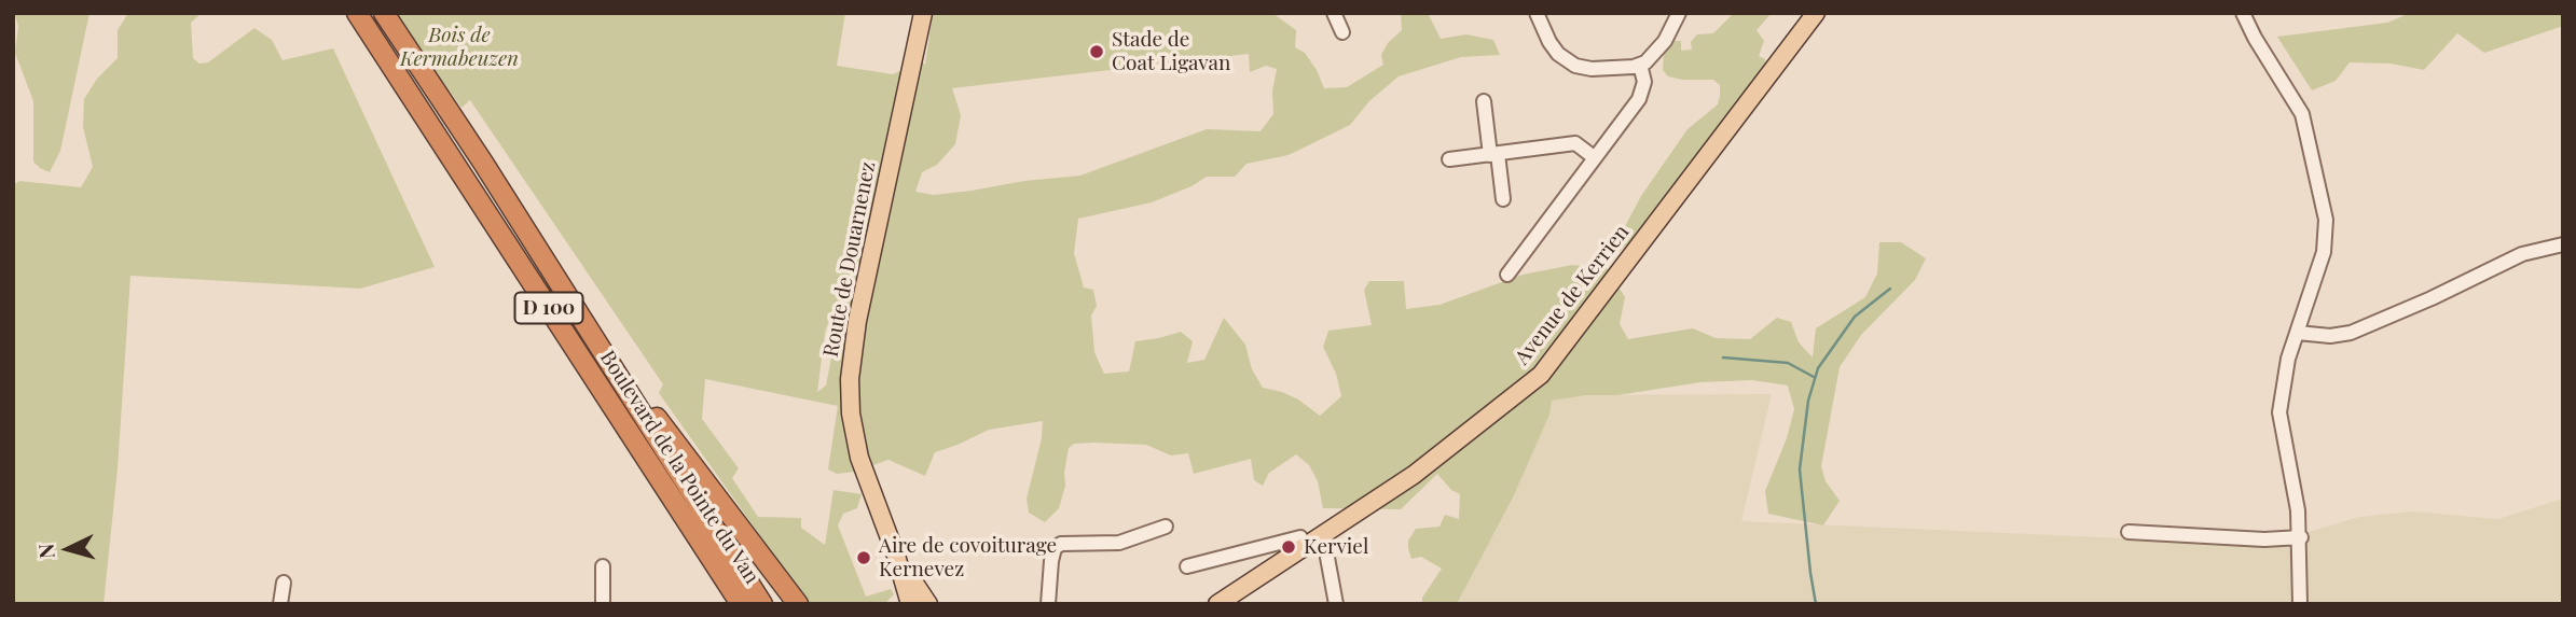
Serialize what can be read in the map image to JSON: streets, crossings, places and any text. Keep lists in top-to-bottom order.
{
  "streets": {
    "highway": ["D 100", "Boulevard de la Pointe du Van"],
    "main road": ["Route de Douarnenez", "Avenue de Kerrien"]
  },
  "parks": ["Bois de Kermabeuzen"],
  "places": ["Stade de Coat Ligavan", "Kerviel", "Aire de covoiturage Kernevez"],
  "north": "left"
}
